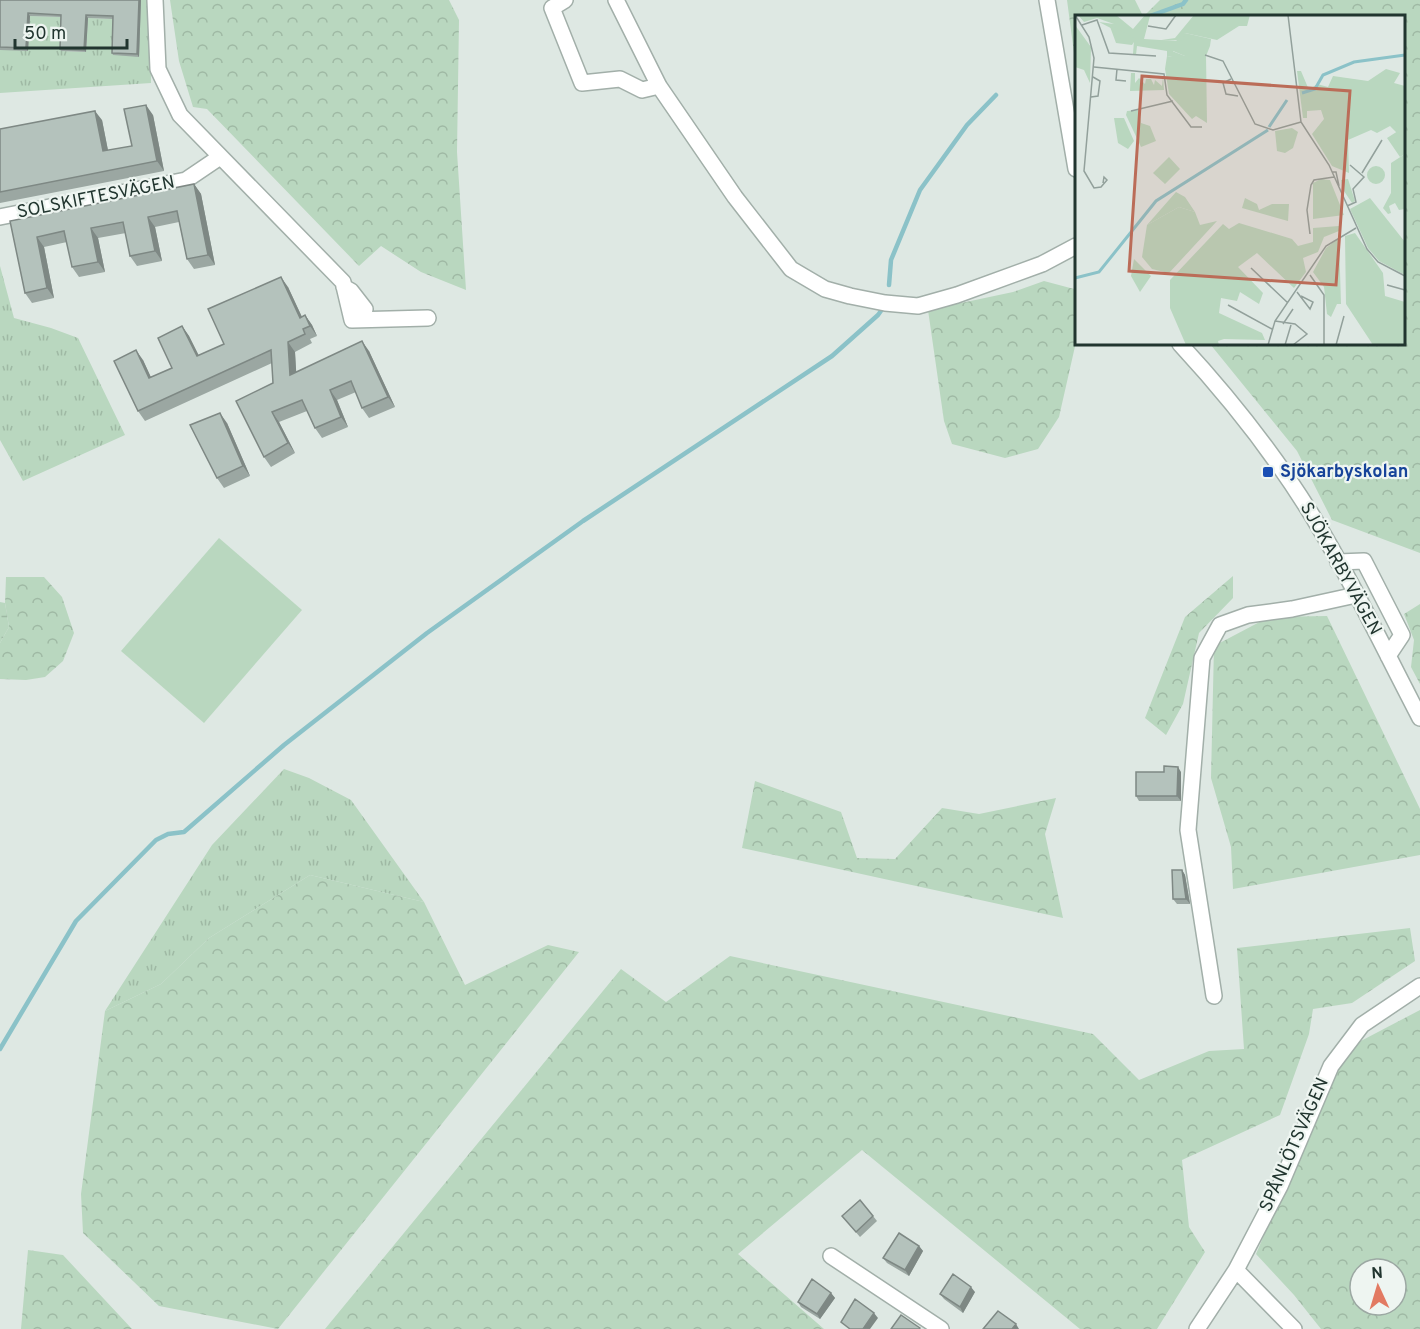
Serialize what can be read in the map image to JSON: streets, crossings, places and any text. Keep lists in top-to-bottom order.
{
  "streets": {
    "street": ["SOLSKIFTESVÄGEN", "SJÖKARBYVÄGEN", "SPÅNLÖTSVÄGEN"]
  },
  "places": {
    "transit": ["Sjökarbyskolan"]
  },
  "scale_bar": "50 m",
  "north": "top"
}
